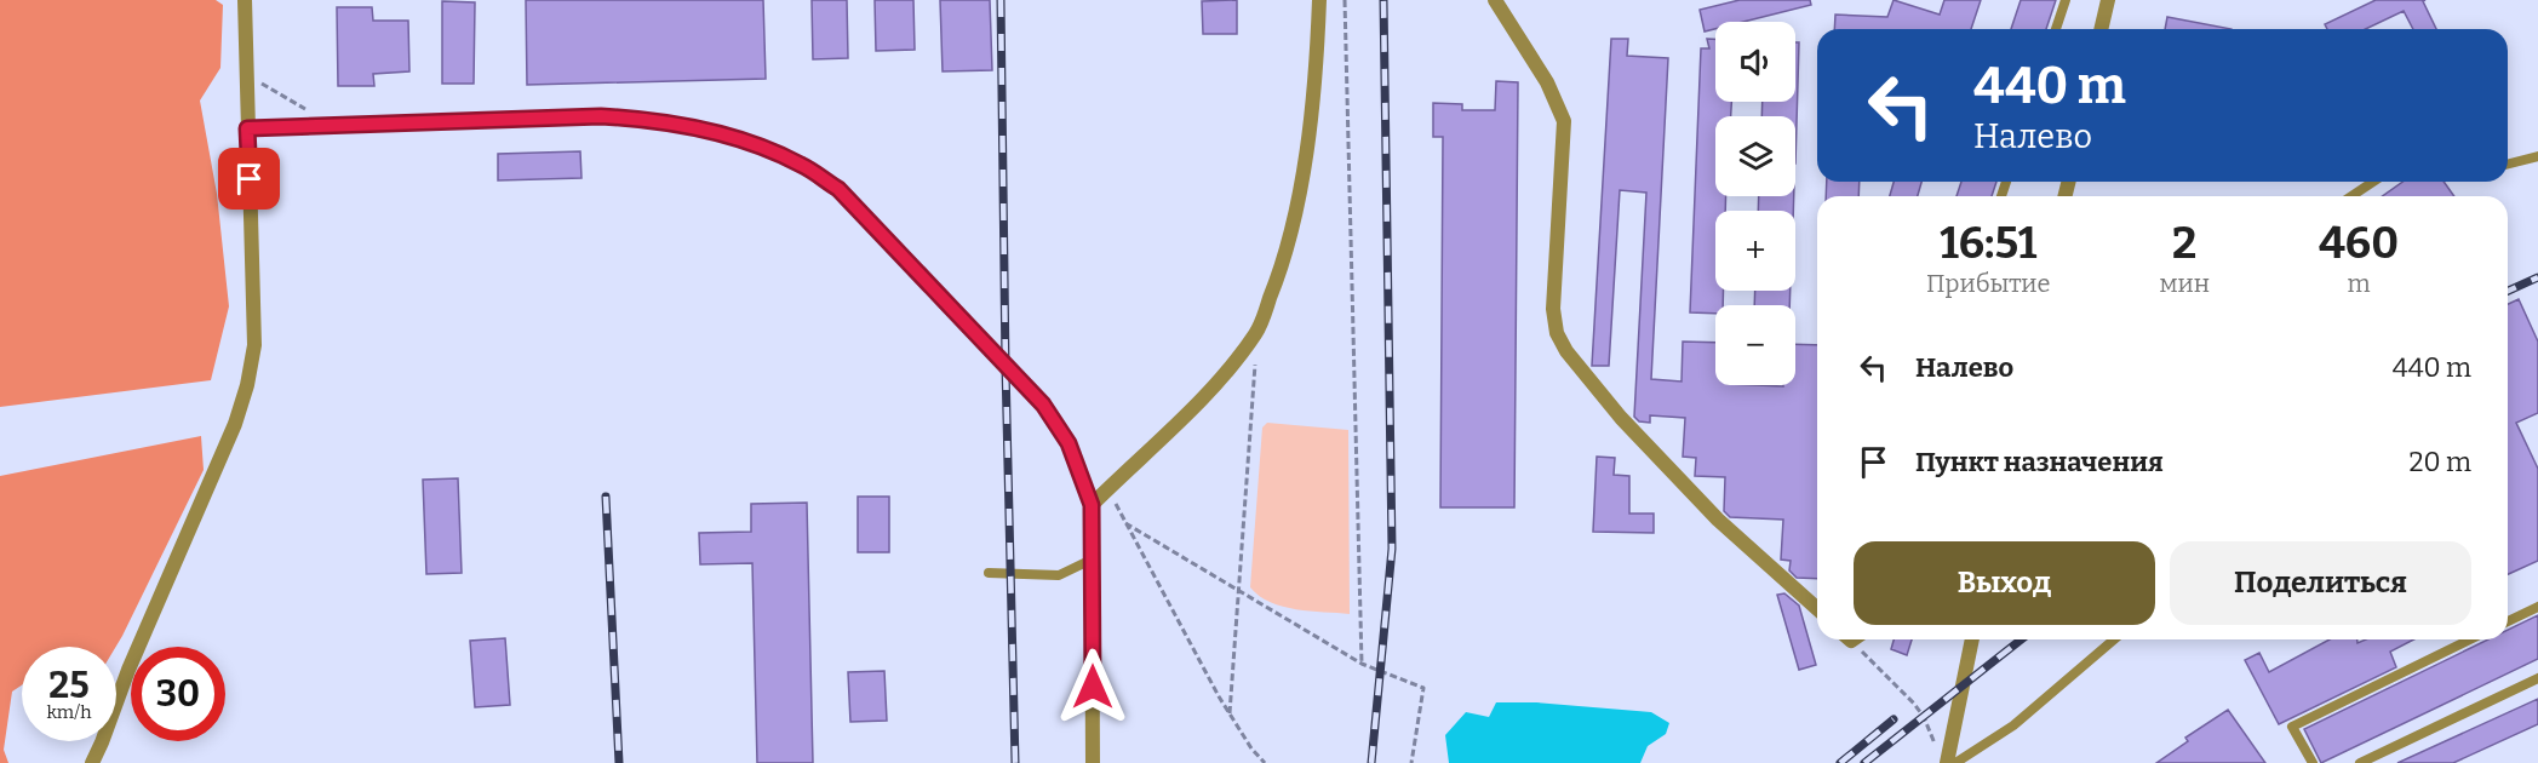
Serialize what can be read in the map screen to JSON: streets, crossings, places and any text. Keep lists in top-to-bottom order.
{
  "page": {
    "map_buttons": ["+", "−"],
    "turn": ["440 m", "Налево"],
    "eta": [
      "16:51",
      "Прибытие",
      "2",
      "мин",
      "460",
      "m"
    ],
    "list": [
      {
        "name": "Налево",
        "value": "440 m"
      },
      {
        "name": "Пункт назначения",
        "value": "20 m"
      }
    ],
    "buttons": ["Выход", "Поделиться"],
    "speed": "25 km/h",
    "limit": "30"
  }
}
